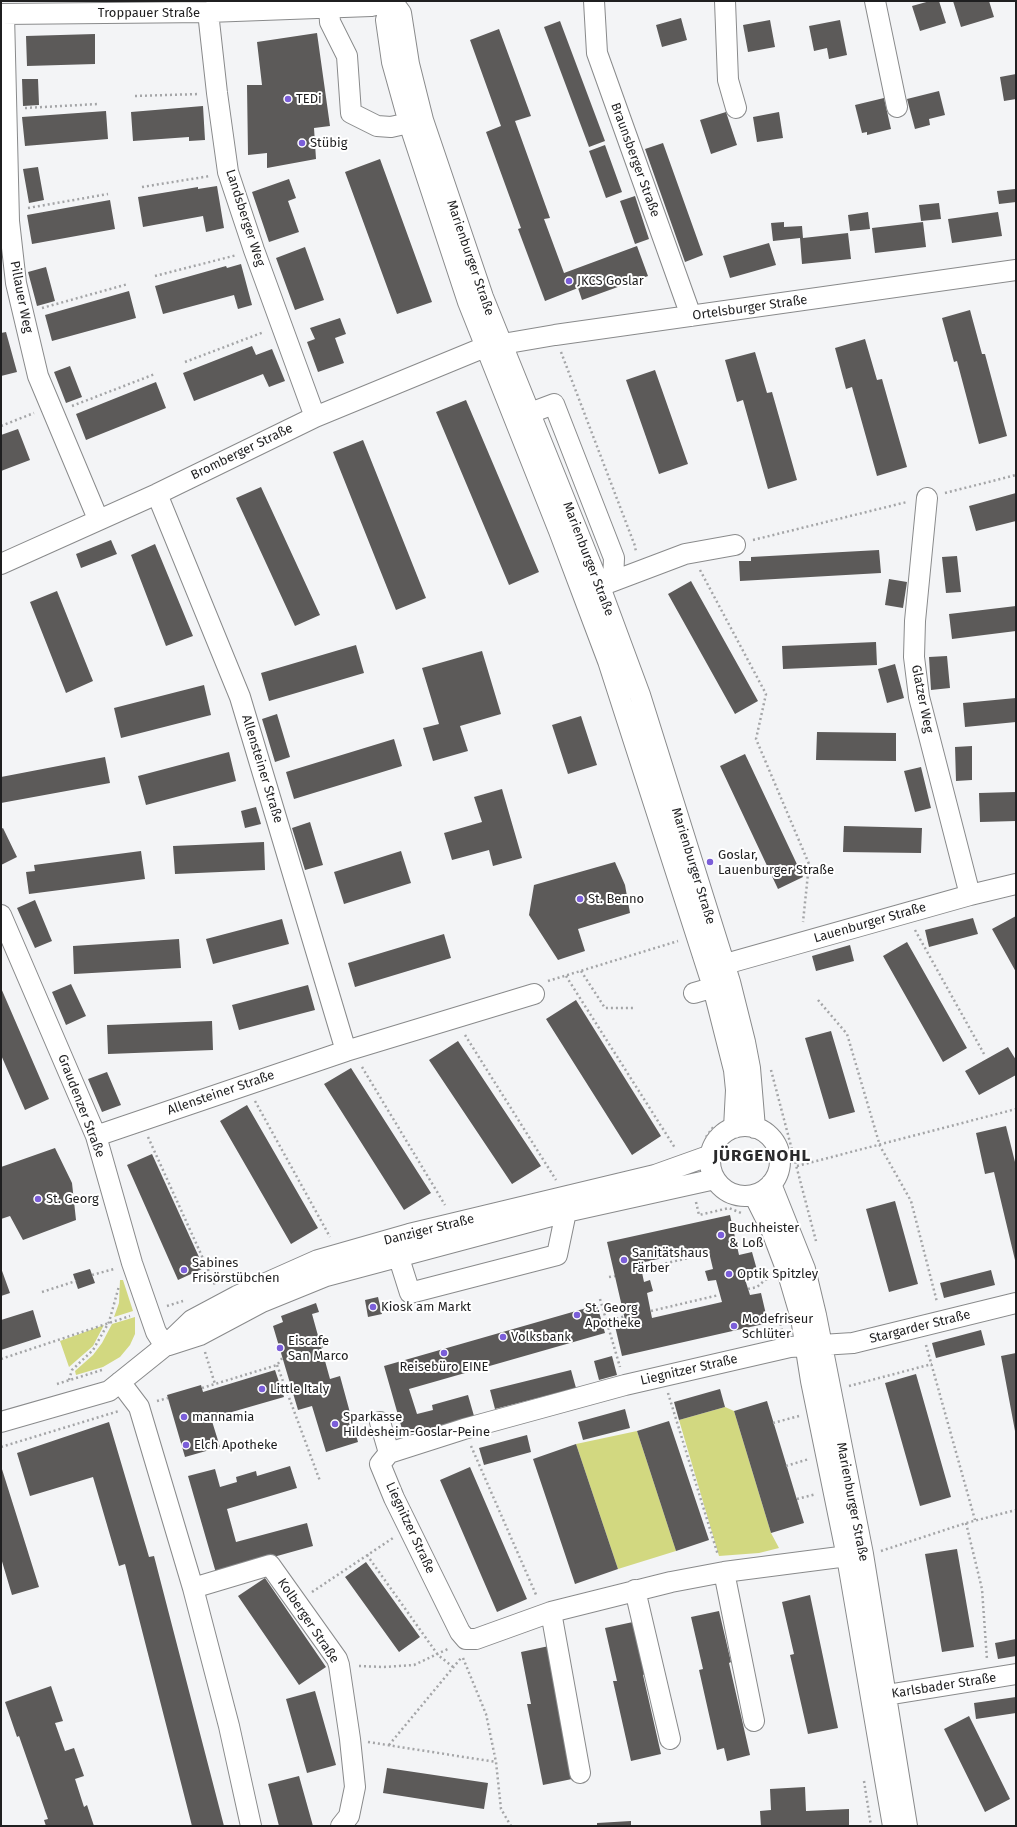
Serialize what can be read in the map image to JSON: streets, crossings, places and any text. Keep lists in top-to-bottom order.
{
  "streets": {
    "street": [
      "Troppauer Straße",
      "Braunsberger Straße",
      "Landsberger Weg",
      "Marienburger Straße",
      "Pillauer Weg",
      "Ortelsburger Straße",
      "Bromberger Straße",
      "Glatzer Weg",
      "Allensteiner Straße",
      "Lauenburger Straße",
      "Graudenzer Straße",
      "Danziger Straße",
      "Stargarder Straße",
      "Liegnitzer Straße",
      "Kolberger Straße",
      "Karlsbader Straße"
    ]
  },
  "crossings": [
    ["Troppauer Straße", "Landsberger Weg"],
    ["Troppauer Straße", "Marienburger Straße"],
    ["Troppauer Straße", "Pillauer Weg"],
    ["Braunsberger Straße", "Ortelsburger Straße"],
    ["Landsberger Weg", "Bromberger Straße"],
    ["Marienburger Straße", "Ortelsburger Straße"],
    ["Marienburger Straße", "Bromberger Straße"],
    ["Marienburger Straße", "Lauenburger Straße"],
    ["Marienburger Straße", "Danziger Straße"],
    ["Marienburger Straße", "Stargarder Straße"],
    ["Marienburger Straße", "Liegnitzer Straße"],
    ["Marienburger Straße", "Karlsbader Straße"],
    ["Pillauer Weg", "Bromberger Straße"],
    ["Ortelsburger Straße", "Bromberger Straße"],
    ["Bromberger Straße", "Allensteiner Straße"],
    ["Glatzer Weg", "Lauenburger Straße"],
    ["Allensteiner Straße", "Graudenzer Straße"],
    ["Graudenzer Straße", "Danziger Straße"],
    ["Stargarder Straße", "Liegnitzer Straße"]
  ],
  "districts": ["JÜRGENOHL"],
  "places": [
    "TEDi",
    "Stübig",
    "JKCS Goslar",
    "Goslar, Lauenburger Straße",
    "St. Benno",
    "St. Georg",
    "Buchheister & Loß",
    "Sanitätshaus Färber",
    "Sabines Frisörstübchen",
    "Optik Spitzley",
    "Kiosk am Markt",
    "St. Georg Apotheke",
    "Modefriseur Schlüter",
    "Volksbank",
    "Eiscafe San Marco",
    "Reisebüro EINE",
    "Little Italy",
    "mannamia",
    "Sparkasse Hildesheim-Goslar-Peine",
    "Elch Apotheke"
  ]
}
